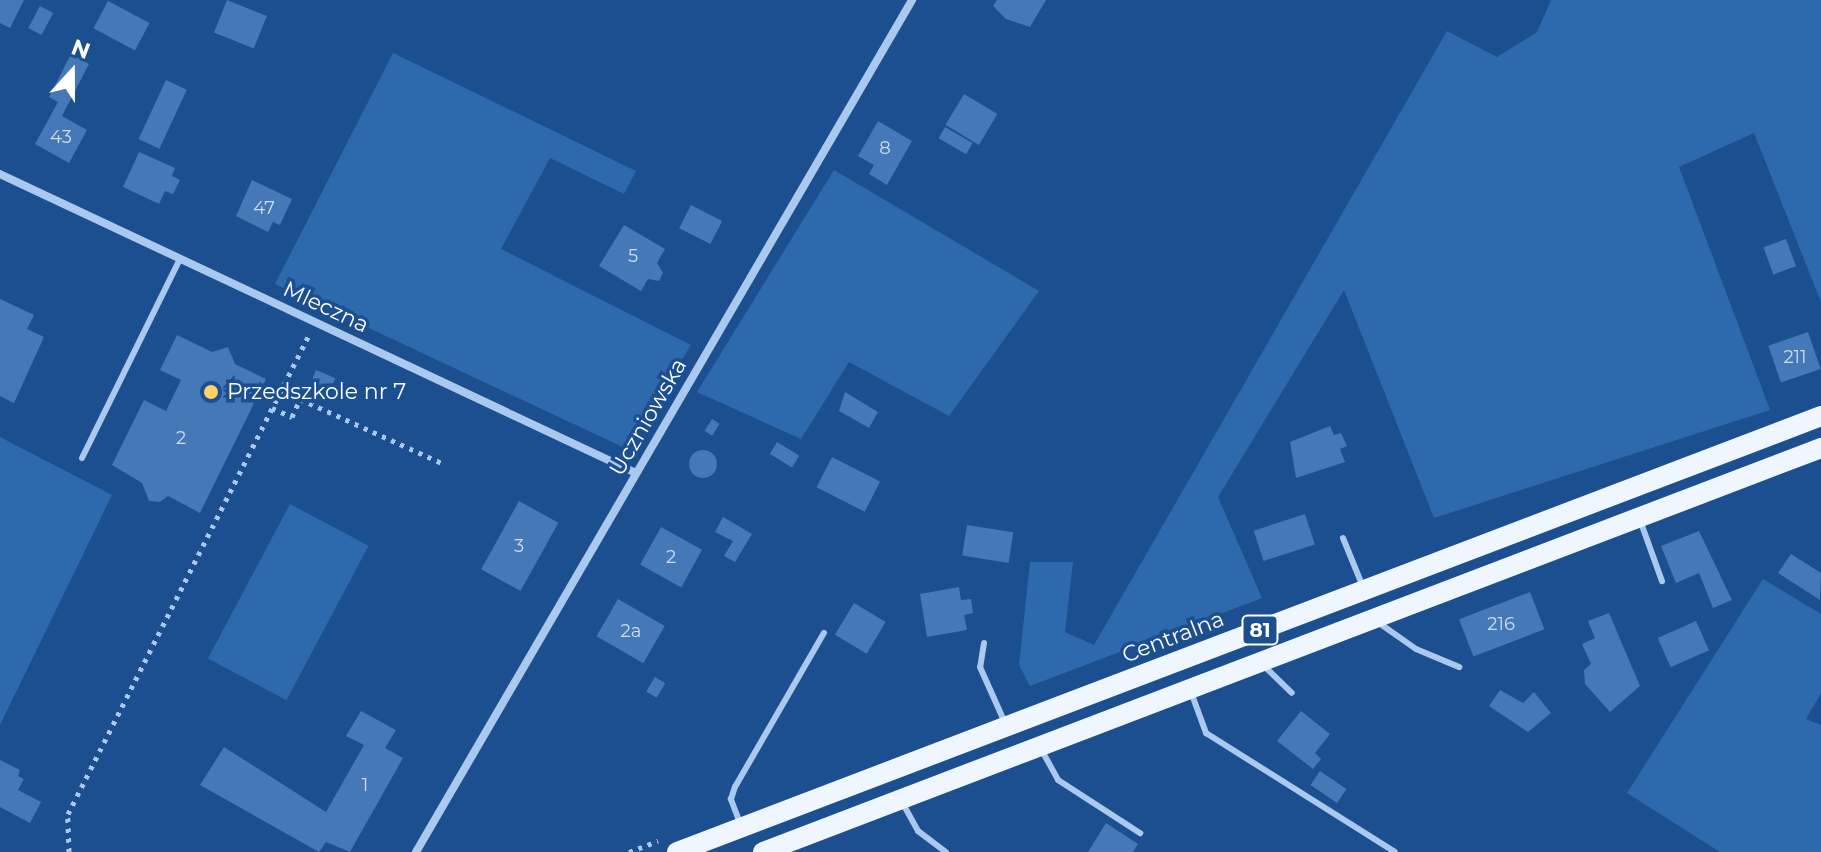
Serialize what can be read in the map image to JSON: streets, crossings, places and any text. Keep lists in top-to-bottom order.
{
  "streets": {
    "main road": ["81", "Centralna"],
    "street": ["Mleczna", "Uczniowska"]
  },
  "crossings": [
    ["Mleczna", "Uczniowska"]
  ],
  "places": ["Przedszkole nr 7"],
  "house_numbers": [
    "43",
    "8",
    "47",
    "5",
    "211",
    "2",
    "3",
    "2",
    "216",
    "2a",
    "1"
  ],
  "north": "top"
}
